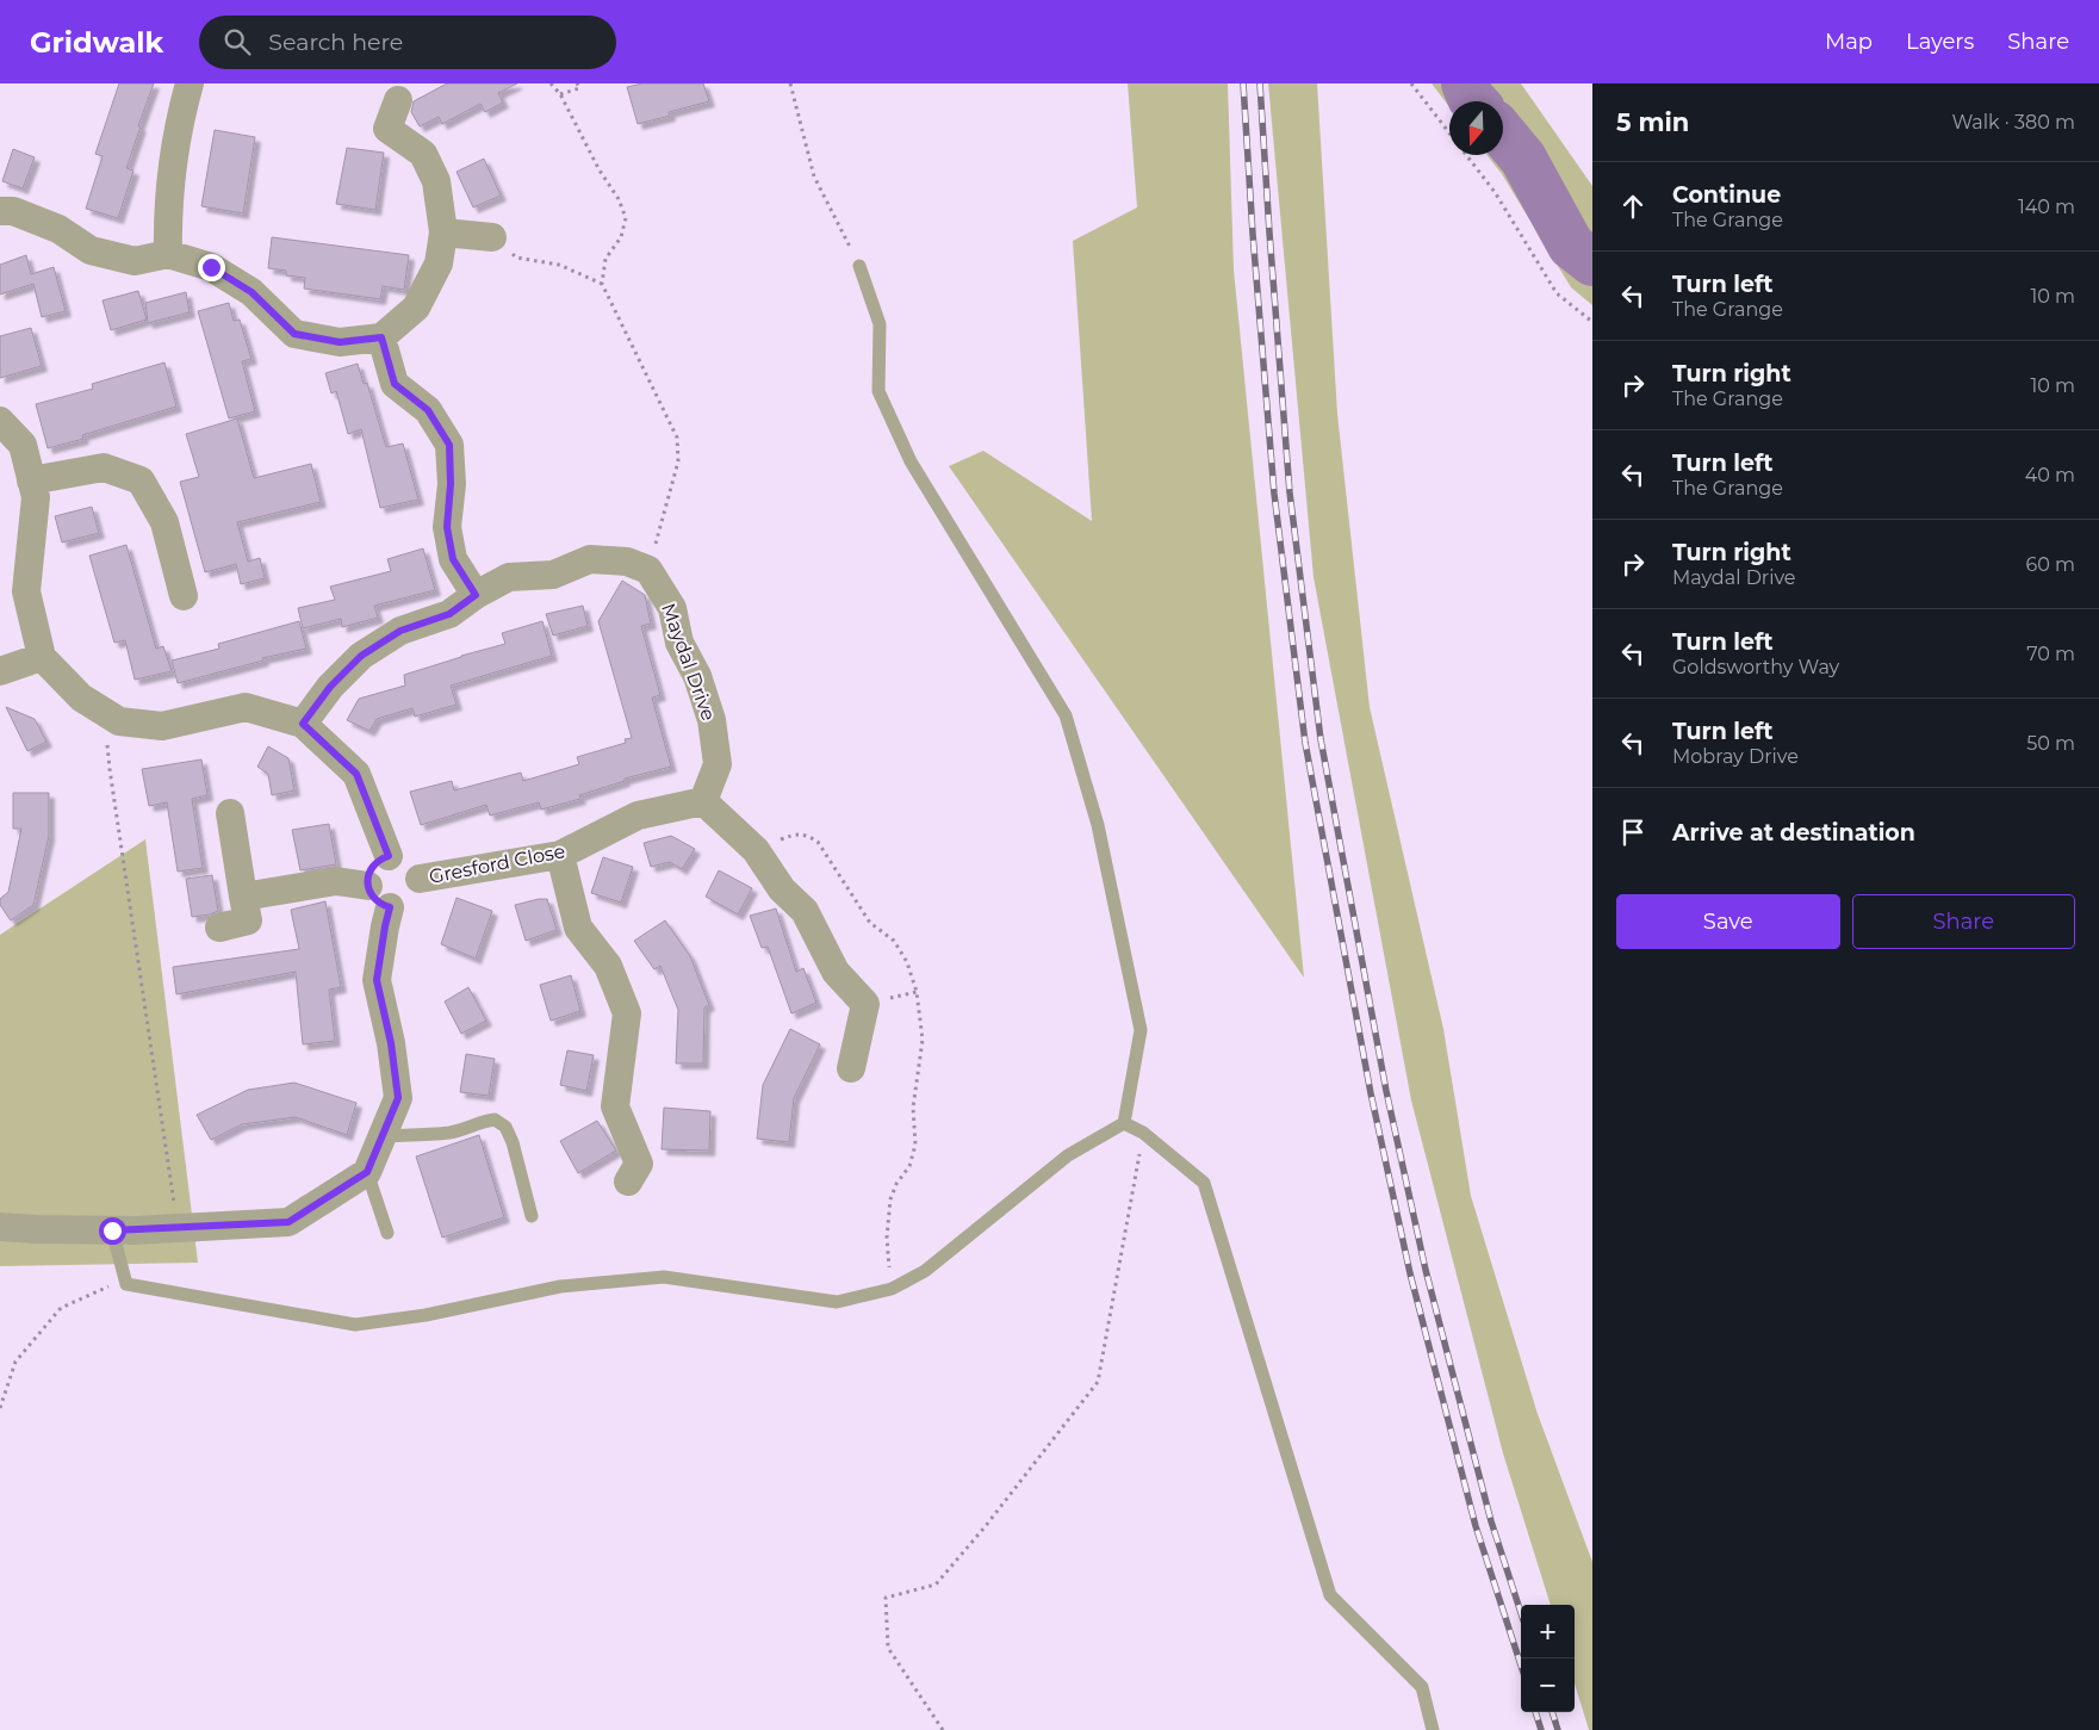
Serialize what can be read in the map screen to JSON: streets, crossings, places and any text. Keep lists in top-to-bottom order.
{
  "streets": {
    "street": ["Maydal Drive", "Gresford Close"]
  },
  "crossings": [
    ["Maydal Drive", "Gresford Close"]
  ],
  "north": "bottom",
  "page": {
    "header": "Gridwalk",
    "search": "Search here",
    "nav": ["Map", "Layers", "Share"],
    "heading": ["5 min", "Walk · 380 m"],
    "list": [
      ["Continue", "The Grange", "140 m"],
      ["Turn left", "The Grange", "10 m"],
      ["Turn right", "The Grange", "10 m"],
      ["Turn left", "The Grange", "40 m"],
      ["Turn right", "Maydal Drive", "60 m"],
      ["Turn left", "Goldsworthy Way", "70 m"],
      ["Turn left", "Mobray Drive", "50 m"],
      "Arrive at destination"
    ],
    "buttons": ["Save", "Share"],
    "map_buttons": ["+", "−"]
  }
}
